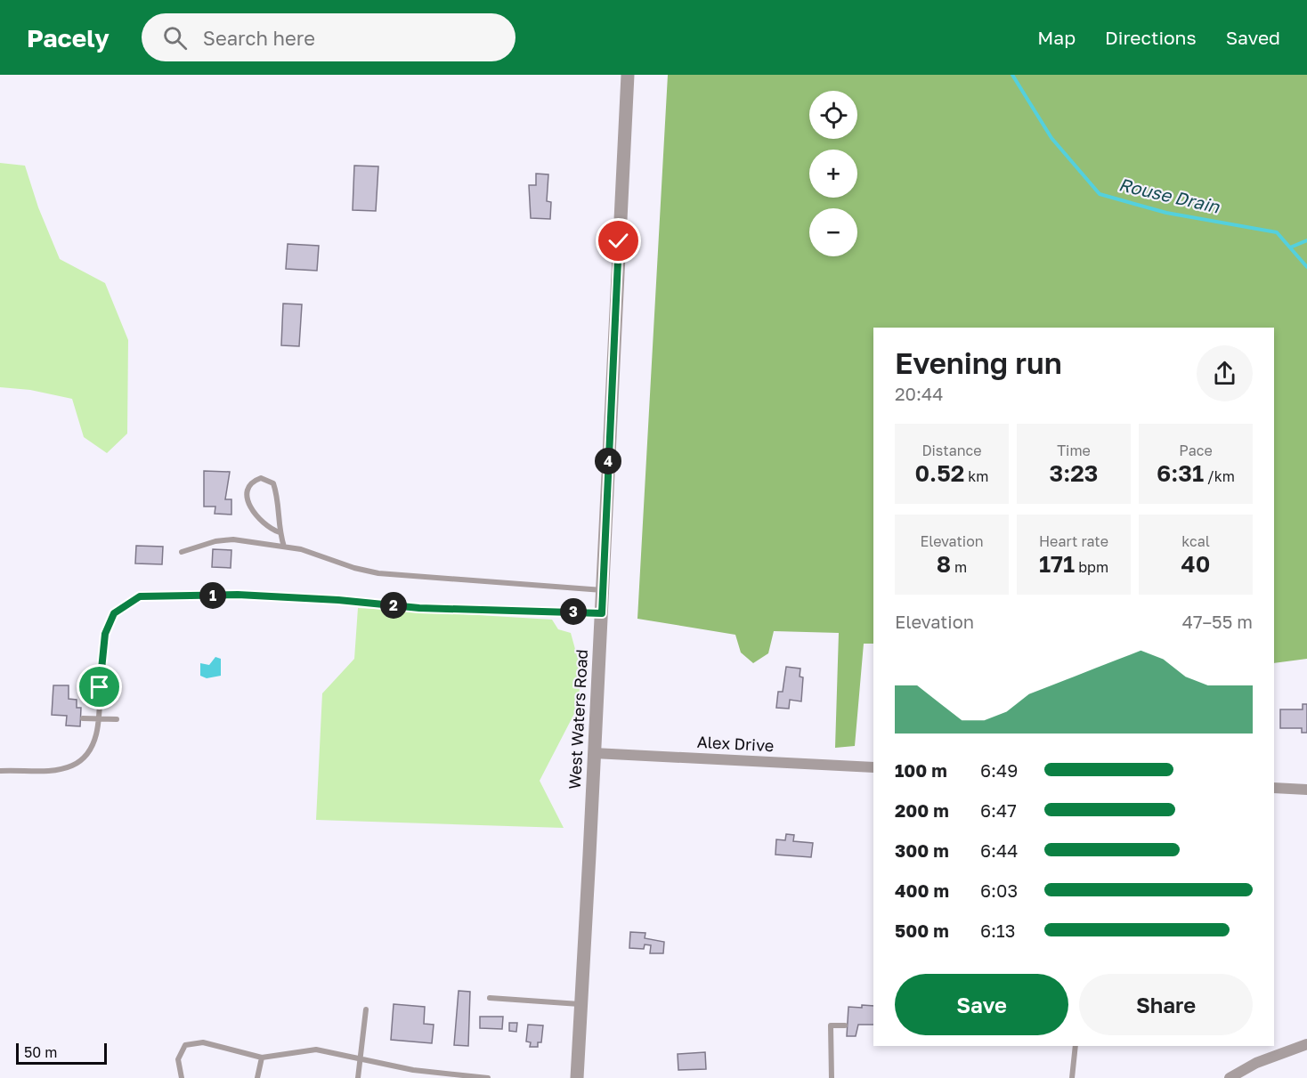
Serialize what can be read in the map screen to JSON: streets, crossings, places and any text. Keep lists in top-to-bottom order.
{
  "streets": {
    "street": ["West Waters Road", "Alex Drive"]
  },
  "crossings": [
    ["West Waters Road", "Alex Drive"]
  ],
  "water": ["Rouse Drain"],
  "scale_bar": "50 m",
  "page": {
    "header": "Pacely",
    "search": "Search here",
    "nav": ["Map", "Directions", "Saved"],
    "map_buttons": ["+", "−"],
    "heading": ["Evening run", "20:44"],
    "stats": [
      ["Distance", "0.52 km"],
      ["Time", "3:23"],
      ["Pace", "6:31 /km"],
      ["Elevation", "8 m"],
      ["Heart rate", "171 bpm"],
      ["kcal", "40"]
    ],
    "pins": [
      "4",
      "1",
      "2",
      "3"
    ],
    "chart": ["Elevation", "47–55 m"],
    "list": [
      {
        "name": "100 m",
        "note": "6:49"
      },
      {
        "name": "200 m",
        "note": "6:47"
      },
      {
        "name": "300 m",
        "note": "6:44"
      },
      {
        "name": "400 m",
        "note": "6:03"
      },
      {
        "name": "500 m",
        "note": "6:13"
      }
    ],
    "buttons": ["Save", "Share"],
    "scale": "50 m"
  }
}
